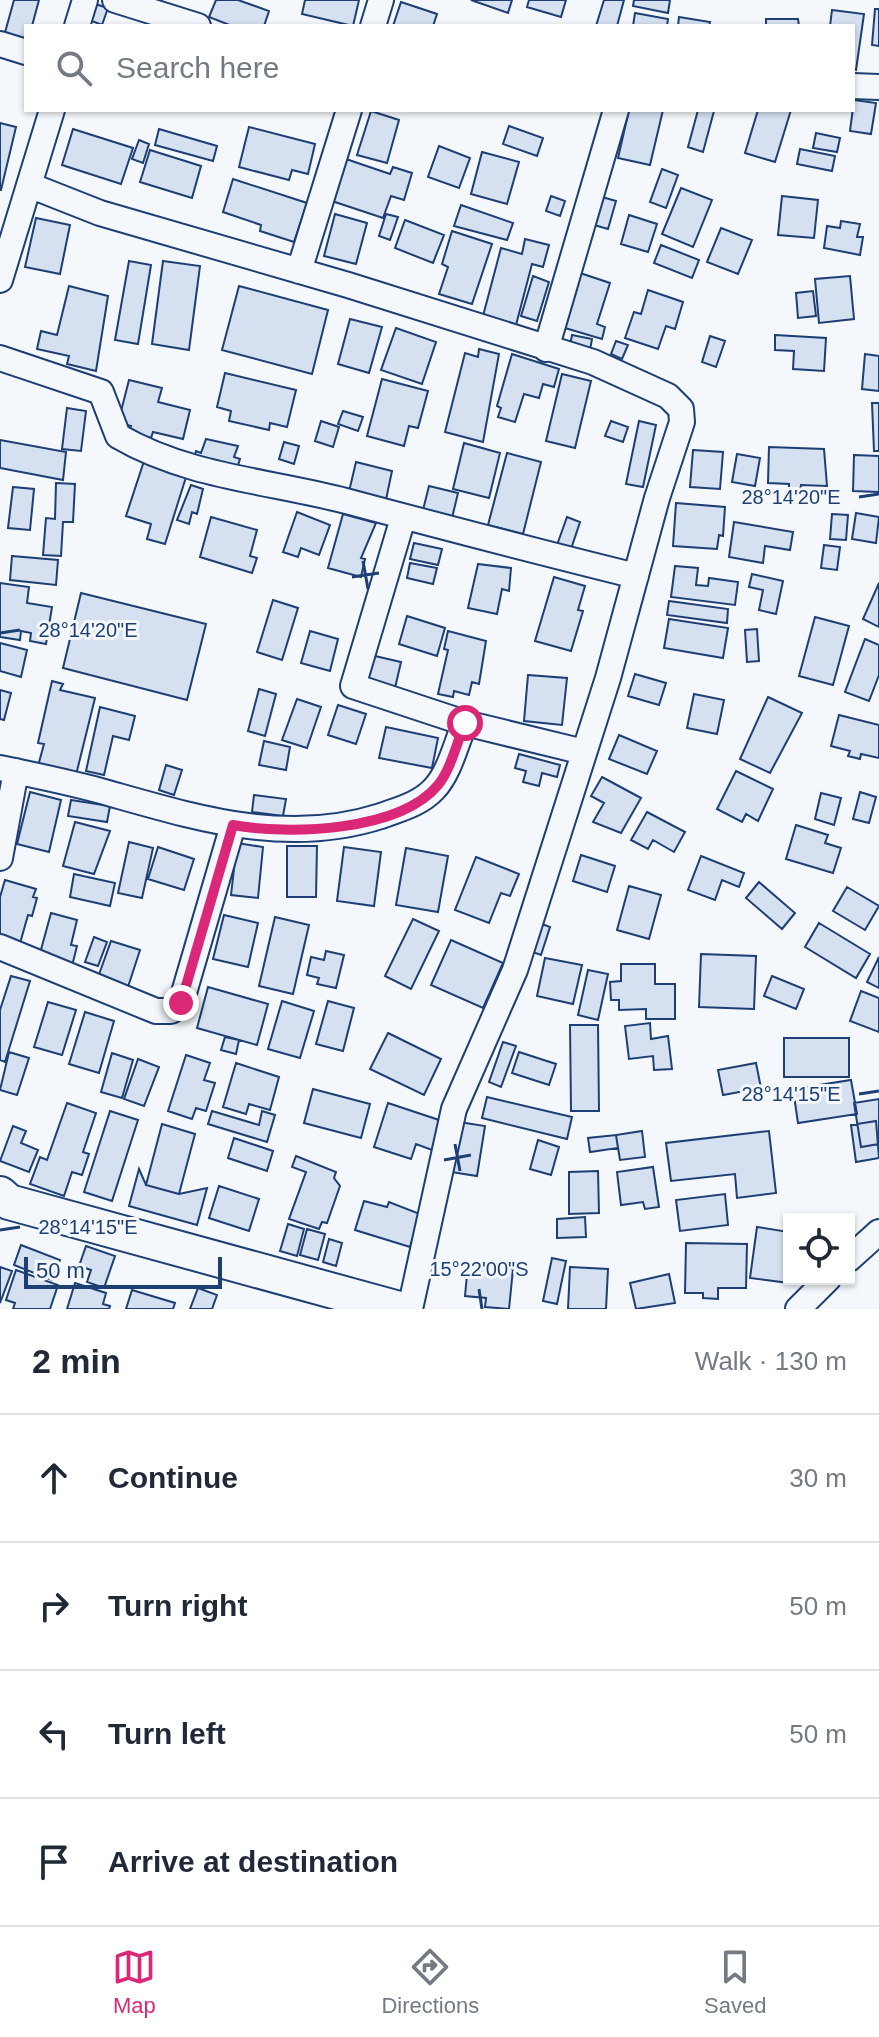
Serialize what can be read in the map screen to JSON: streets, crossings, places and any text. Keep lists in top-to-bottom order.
{
  "scale_bar": "50 m",
  "page": {
    "search": "Search here",
    "scale": "50 m",
    "heading": ["2 min", "Walk · 130 m"],
    "list": [
      ["Continue", "30 m"],
      ["Turn right", "50 m"],
      ["Turn left", "50 m"],
      "Arrive at destination"
    ],
    "nav": ["Map", "Directions", "Saved"]
  },
  "coordinates": ["28°14'20\"E", "28°14'15\"E", "15°22'00\"S"]
}
